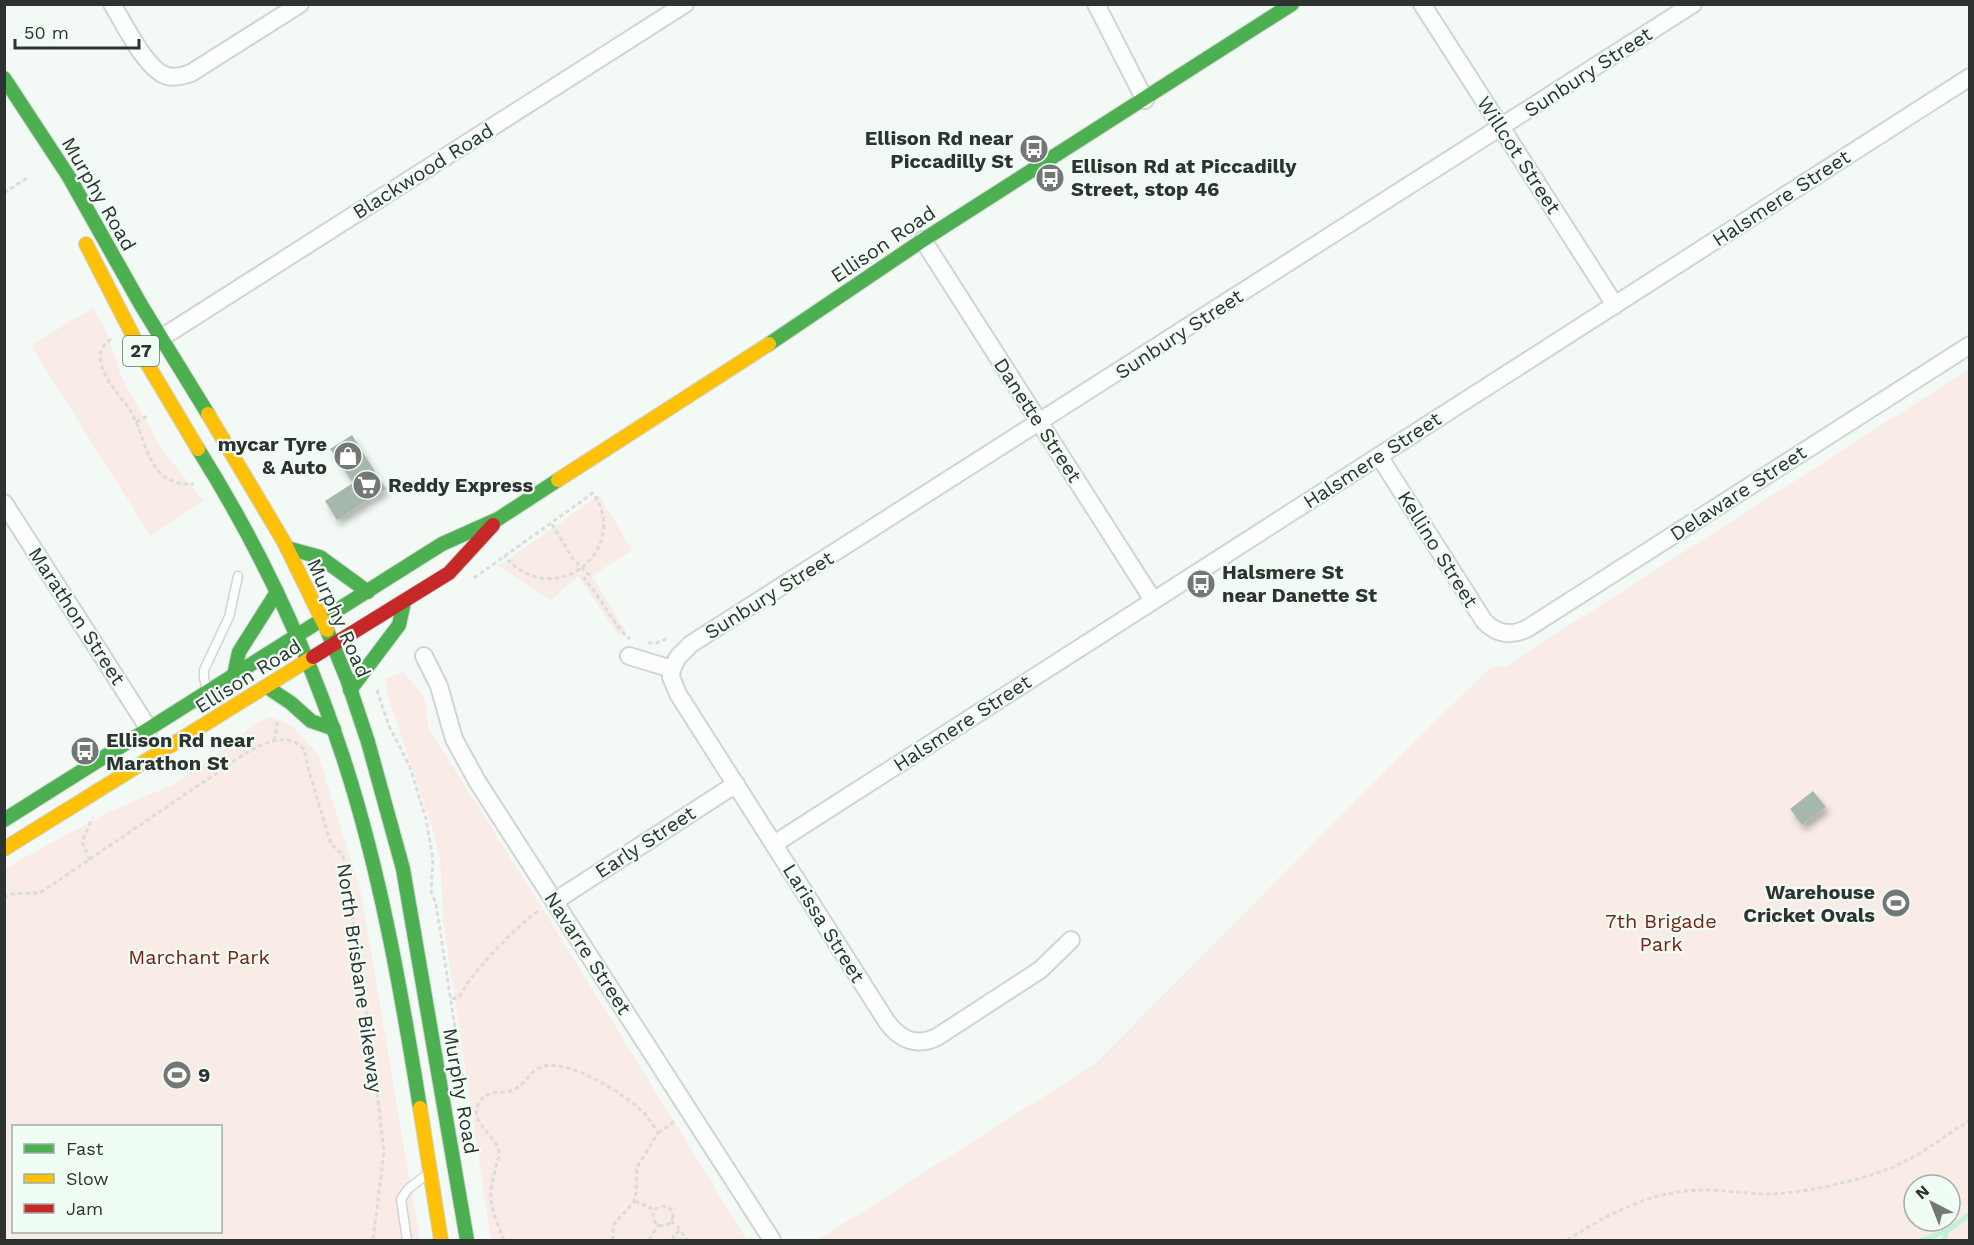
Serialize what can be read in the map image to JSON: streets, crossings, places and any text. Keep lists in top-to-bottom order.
{
  "streets": {
    "main road": ["Murphy Road", "Ellison Road", "27"],
    "street": [
      "Sunbury Street",
      "Willcot Street",
      "Blackwood Road",
      "Halsmere Street",
      "Danette Street",
      "Delaware Street",
      "Kellino Street",
      "Marathon Street",
      "Early Street",
      "Larissa Street",
      "Navarre Street"
    ],
    "path": ["North Brisbane Bikeway"]
  },
  "crossings": [
    ["Sunbury Street", "Willcot Street"],
    ["Sunbury Street", "Danette Street"],
    ["Sunbury Street", "Larissa Street"],
    ["Willcot Street", "Halsmere Street"],
    ["Blackwood Road", "Murphy Road"],
    ["Murphy Road", "Ellison Road"],
    ["Halsmere Street", "Danette Street"],
    ["Halsmere Street", "Kellino Street"],
    ["Halsmere Street", "Larissa Street"],
    ["Ellison Road", "Danette Street"],
    ["Ellison Road", "Marathon Street"],
    ["Delaware Street", "Kellino Street"],
    ["Early Street", "Larissa Street"],
    ["Early Street", "Navarre Street"]
  ],
  "parks": ["7th Brigade Park", "Marchant Park"],
  "places": {
    "bus stop": [
      "Ellison Rd near Piccadilly St",
      "Ellison Rd at Piccadilly Street, stop 46",
      "Halsmere St near Danette St",
      "Ellison Rd near Marathon St"
    ],
    "shop": ["mycar Tyre & Auto"],
    "supermarket": ["Reddy Express"],
    "sports": ["Warehouse Cricket Ovals", "9"]
  },
  "legend": ["Fast", "Slow", "Jam"],
  "scale_bar": "50 m",
  "north": "top left"
}
